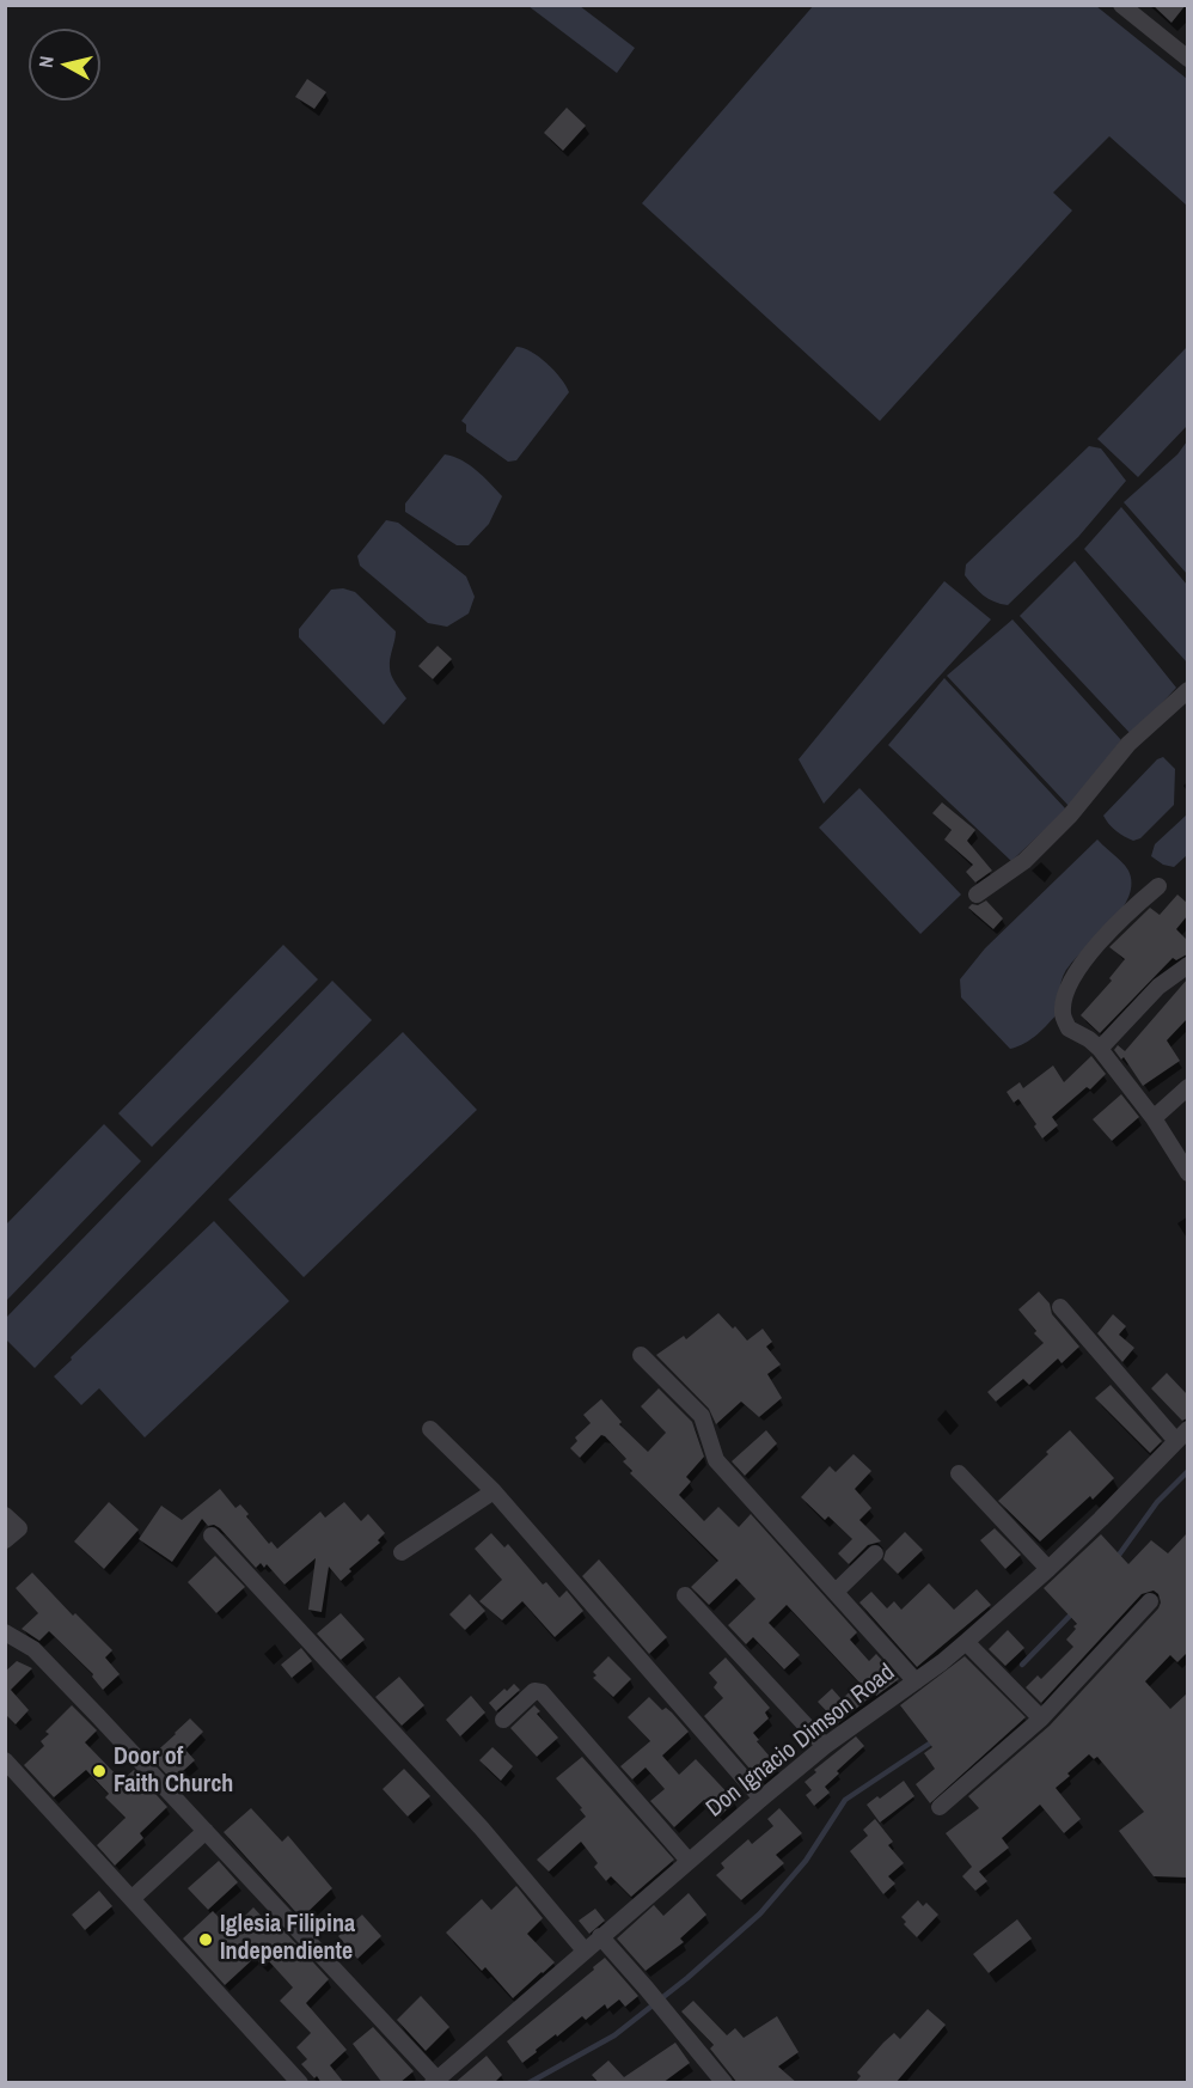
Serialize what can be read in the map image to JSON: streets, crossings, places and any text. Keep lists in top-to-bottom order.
{
  "streets": {
    "street": ["Don Ignacio Dimson Road"]
  },
  "places": ["Door of Faith Church", "Iglesia Filipina Independiente"],
  "north": "left"
}
